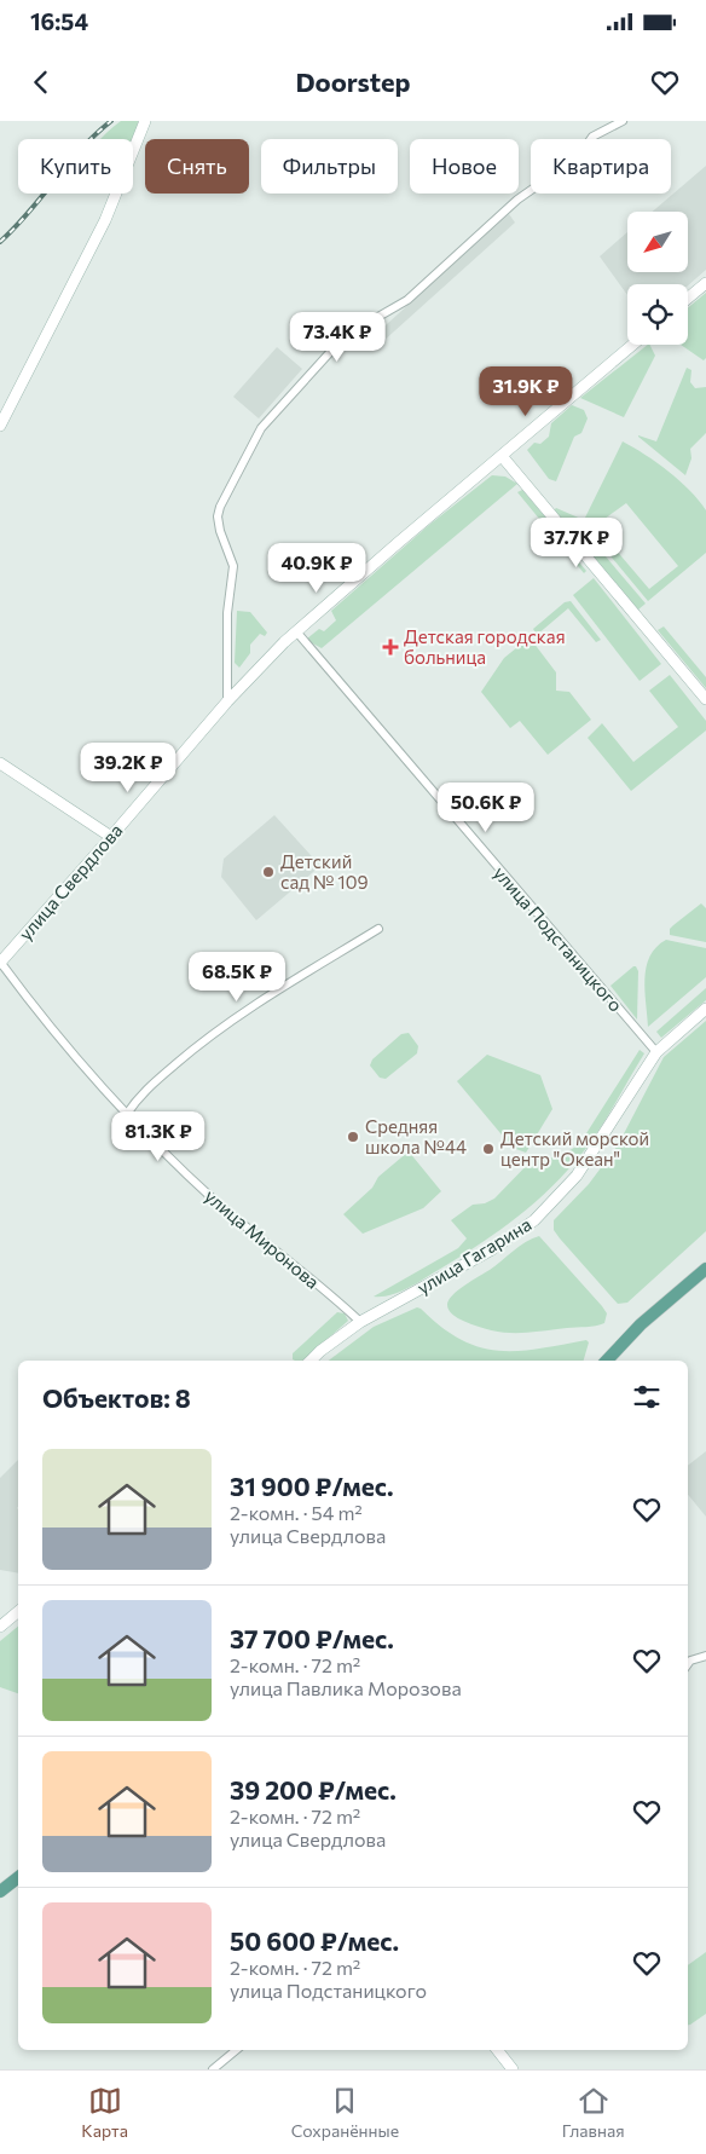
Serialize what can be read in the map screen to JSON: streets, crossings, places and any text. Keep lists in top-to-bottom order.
{
  "streets": {
    "street": [
      "улица Свердлова",
      "улица Подстаницкого",
      "улица Миронова",
      "улица Гагарина"
    ]
  },
  "crossings": [
    ["улица Свердлова", "улица Подстаницкого"],
    ["улица Свердлова", "улица Миронова"],
    ["улица Подстаницкого", "улица Гагарина"],
    ["улица Миронова", "улица Гагарина"]
  ],
  "places": {
    "health": ["Детская городская больница"],
    "other": ["Детский сад № 109", "Средняя школа №44", "Детский морской центр \"Океан\""]
  },
  "north": "bottom left",
  "page": {
    "status": "16:54",
    "header": "Doorstep",
    "chip": [
      "Купить",
      "Снять",
      "Фильтры",
      "Новое",
      "Квартира"
    ],
    "price": [
      "73.4K ₽",
      "31.9K ₽",
      "37.7K ₽",
      "40.9K ₽",
      "39.2K ₽",
      "50.6K ₽",
      "68.5K ₽",
      "81.3K ₽"
    ],
    "heading": "Объектов: 8",
    "list": [
      {
        "name": "31 900 ₽/мес.",
        "note": "2-комн. · 54 m² · улица Свердлова"
      },
      {
        "name": "37 700 ₽/мес.",
        "note": "2-комн. · 72 m² · улица Павлика Морозова"
      },
      {
        "name": "39 200 ₽/мес.",
        "note": "2-комн. · 72 m² · улица Свердлова"
      },
      {
        "name": "50 600 ₽/мес.",
        "note": "2-комн. · 72 m² · улица Подстаницкого"
      }
    ],
    "tabs": ["Карта", "Сохранённые", "Главная"]
  }
}
